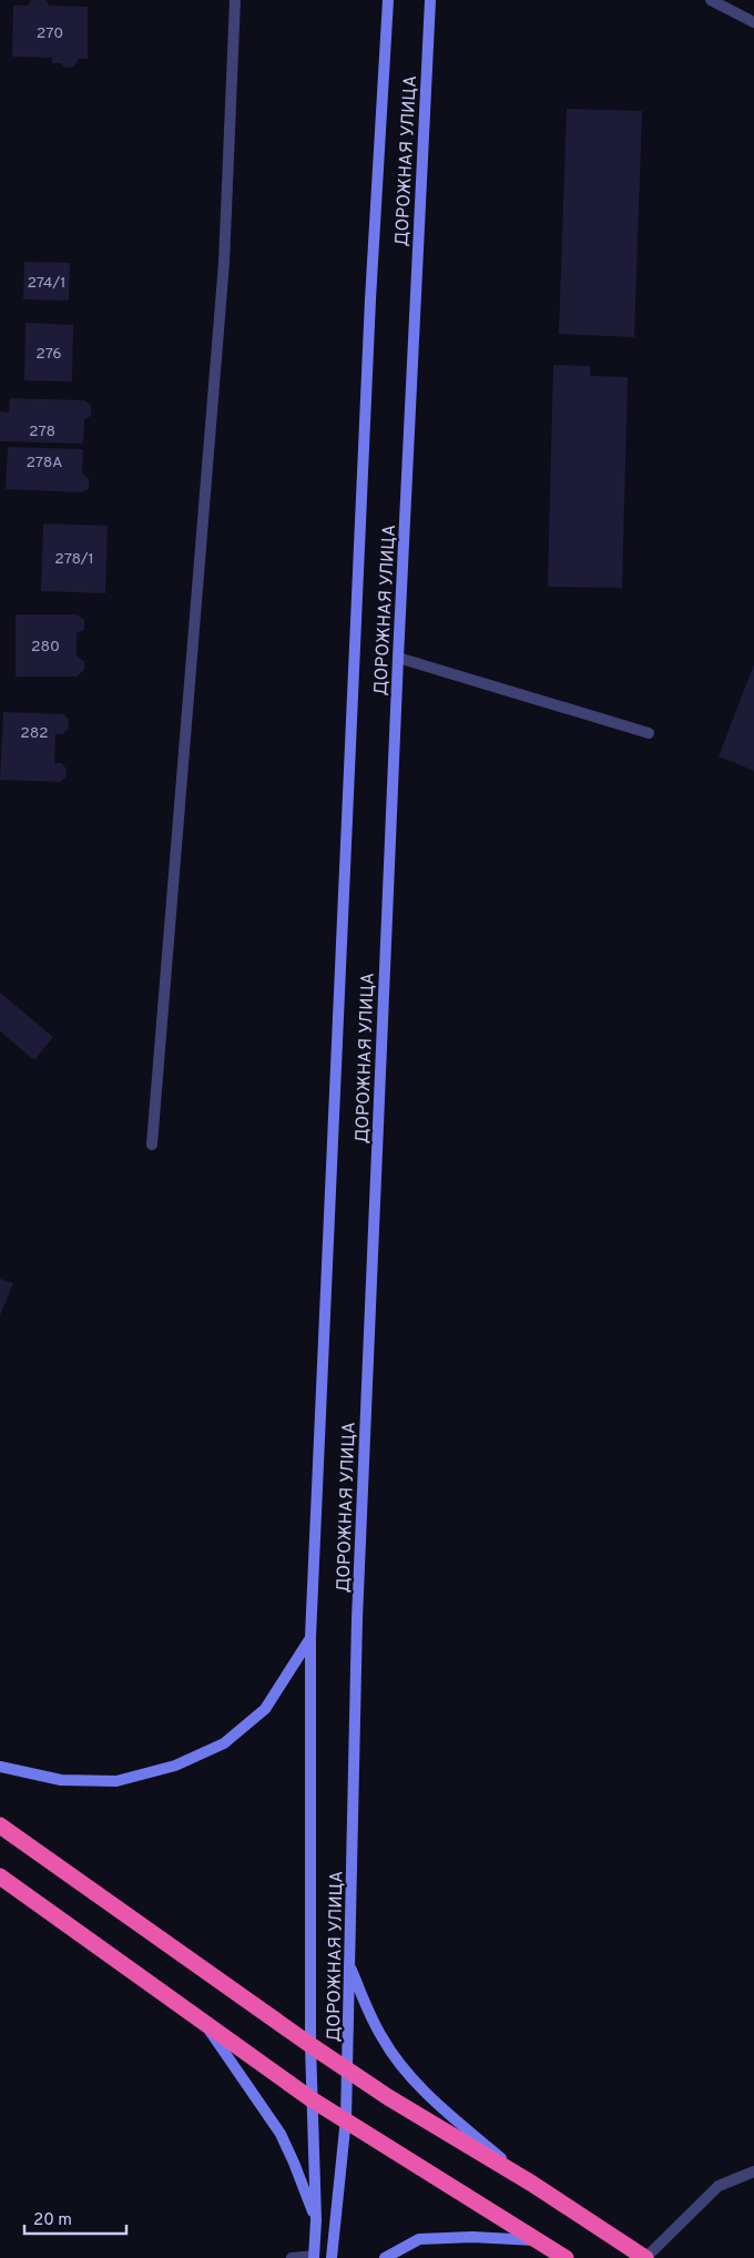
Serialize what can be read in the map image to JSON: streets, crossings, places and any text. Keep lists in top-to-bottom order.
{
  "streets": {
    "main road": ["ДОРОЖНАЯ УЛИЦА"]
  },
  "house_numbers": [
    "270",
    "274/1",
    "276",
    "278",
    "278А",
    "278/1",
    "280",
    "282"
  ],
  "scale_bar": "20 m"
}
